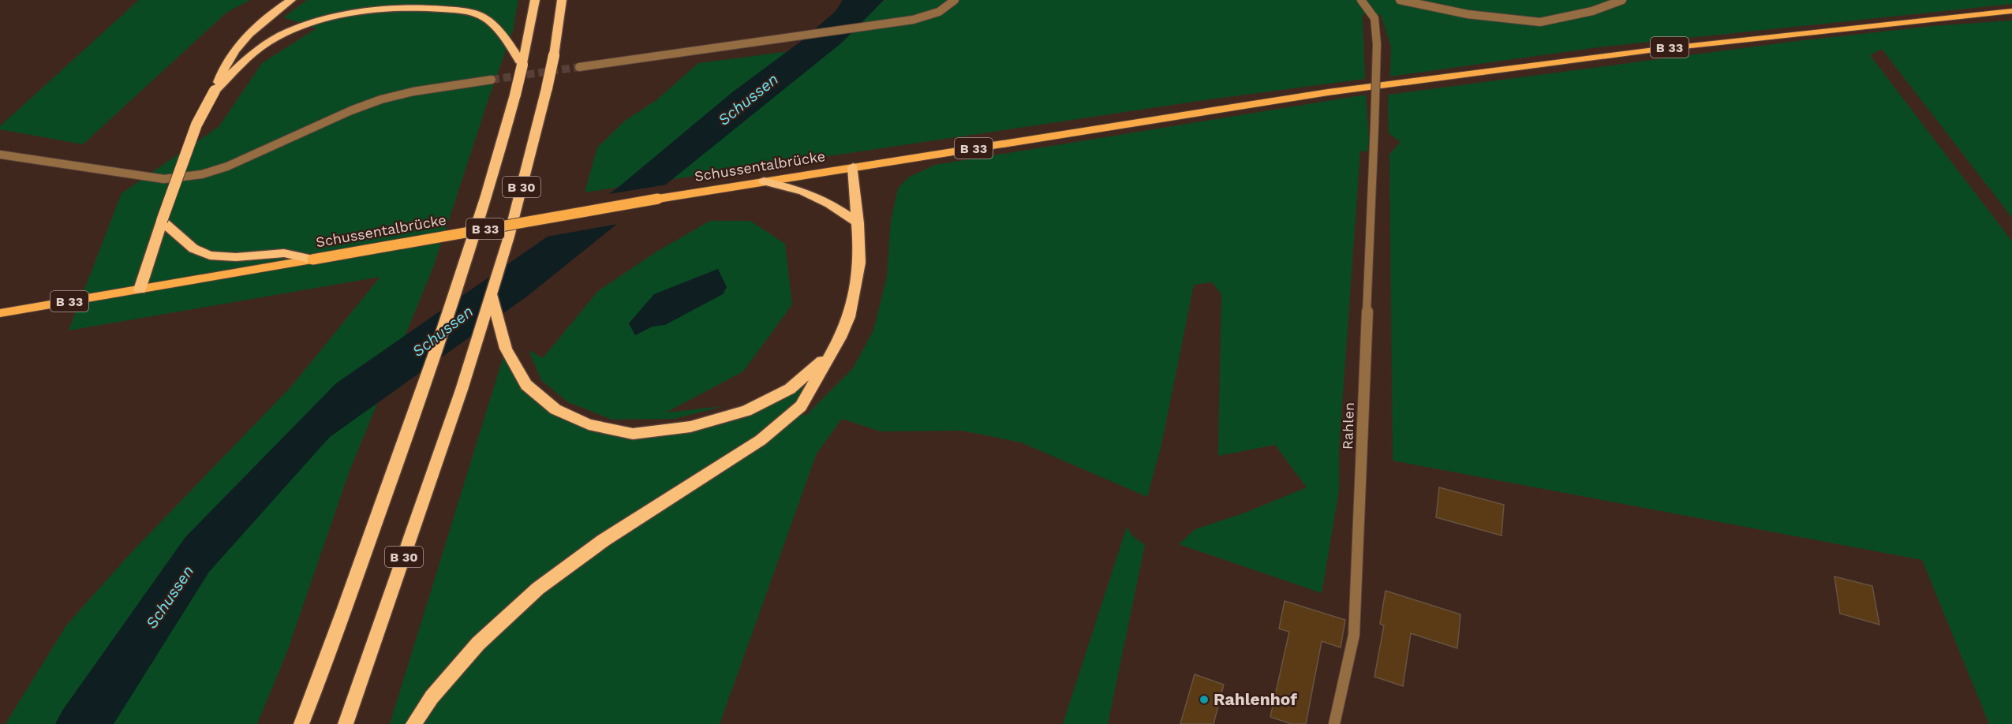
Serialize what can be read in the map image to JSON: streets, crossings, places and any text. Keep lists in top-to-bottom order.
{
  "streets": {
    "highway": ["B 30"],
    "main road": ["B 33", "Schussentalbrücke"],
    "street": ["Rahlen"]
  },
  "crossings": [
    ["B 33", "Schussentalbrücke"]
  ],
  "water": ["Schussen"],
  "places": ["Rahlenhof"]
}
